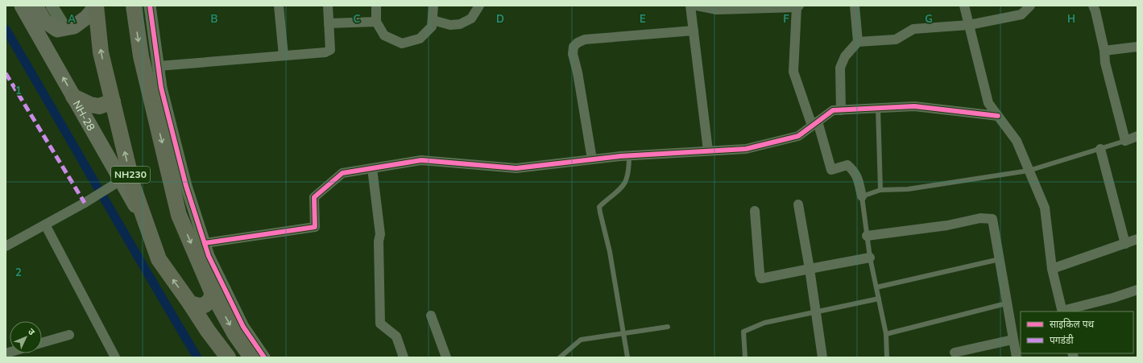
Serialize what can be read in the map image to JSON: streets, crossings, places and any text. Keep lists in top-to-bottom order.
{
  "streets": {
    "highway": ["NH230"],
    "main road": ["NH-28"]
  },
  "crossings": [
    ["NH-28", "NH230"]
  ],
  "one_way": ["NH-28"],
  "legend": ["साइकिल पथ", "पगडंडी"],
  "north": "top right",
  "grid": {
    "columns": [
      "A",
      "B",
      "C",
      "D",
      "E",
      "F",
      "G",
      "H"
    ],
    "rows": ["1", "2"]
  }
}
